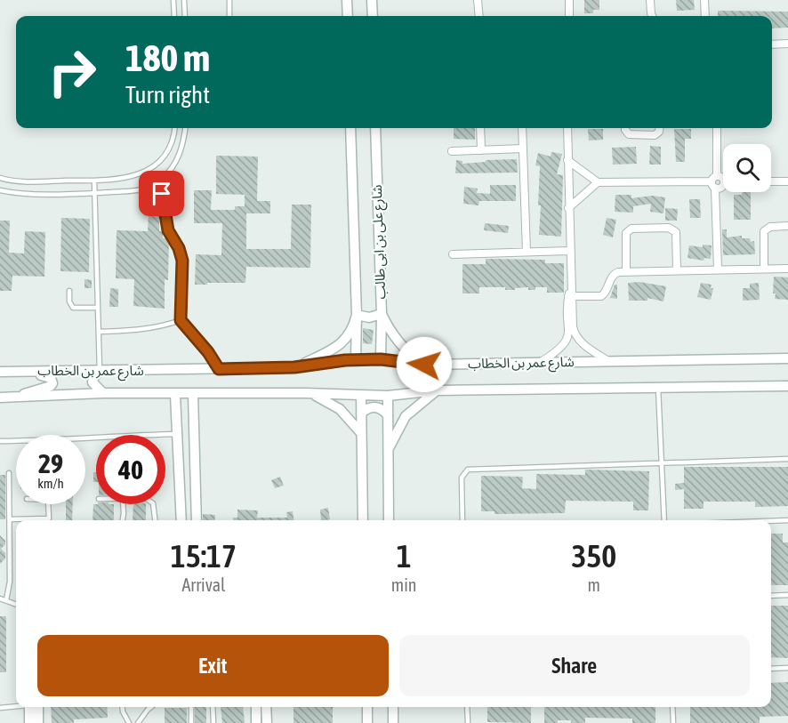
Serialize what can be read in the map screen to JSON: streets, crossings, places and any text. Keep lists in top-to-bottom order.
{
  "streets": {
    "street": ["شارع على بن ابى طالب", "شارع عمر بن الخطاب"]
  },
  "crossings": [
    ["شارع على بن ابى طالب", "شارع عمر بن الخطاب"]
  ],
  "page": {
    "turn": ["180 m", "Turn right"],
    "speed": "29 km/h",
    "limit": "40",
    "eta": [
      "15:17",
      "Arrival",
      "1",
      "min",
      "350",
      "m"
    ],
    "buttons": ["Exit", "Share"]
  }
}
